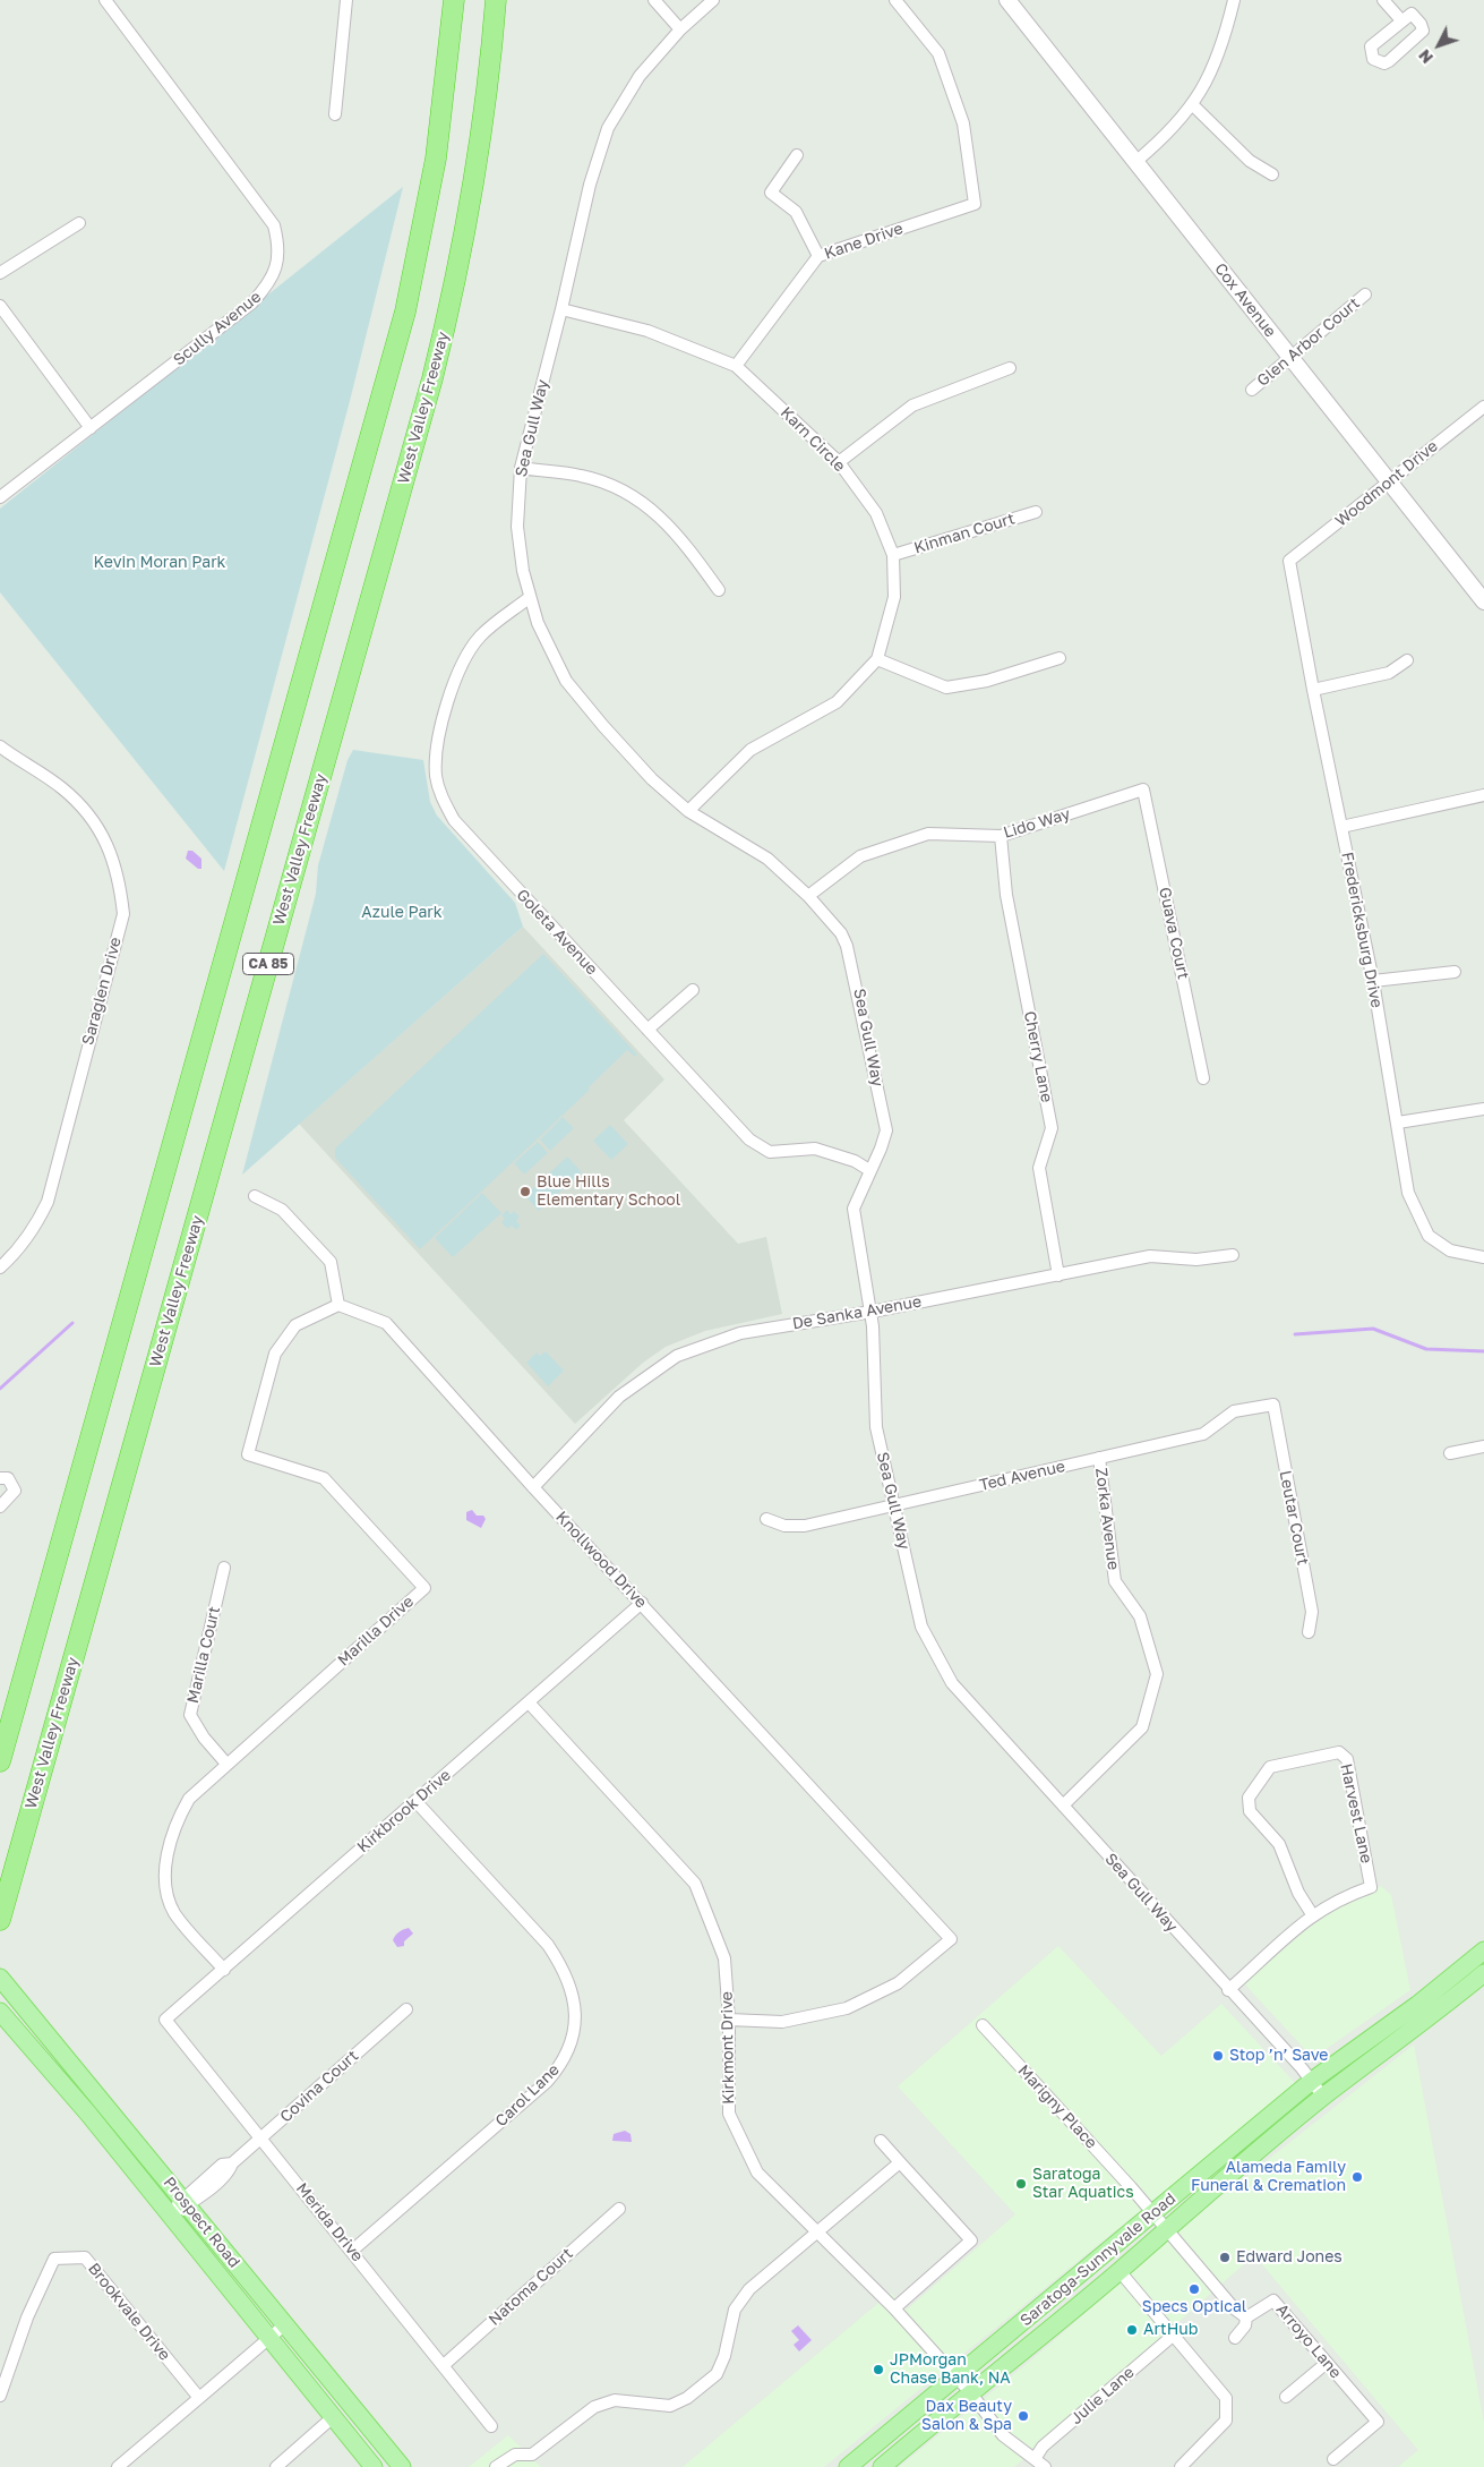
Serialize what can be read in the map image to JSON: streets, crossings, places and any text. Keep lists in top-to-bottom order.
{
  "streets": {
    "highway": ["West Valley Freeway", "CA 85"],
    "main road": ["Cox Avenue", "Prospect Road", "Saratoga-Sunnyvale Road"],
    "street": [
      "Kane Drive",
      "Scully Avenue",
      "Glen Arbor Court",
      "Sea Gull Way",
      "Karn Circle",
      "Woodmont Drive",
      "Kinman Court",
      "Lido Way",
      "Fredericksburg Drive",
      "Goleta Avenue",
      "Guava Court",
      "Saraglen Drive",
      "Cherry Lane",
      "De Sanka Avenue",
      "Ted Avenue",
      "Leutar Court",
      "Zorka Avenue",
      "Knollwood Drive",
      "Marilla Drive",
      "Marilla Court",
      "Kirkbrook Drive",
      "Harvest Lane",
      "Kirkmont Drive",
      "Covina Court",
      "Carol Lane",
      "Marigny Place",
      "Merida Drive",
      "Natoma Court",
      "Brookvale Drive",
      "Arroyo Lane",
      "Julie Lane"
    ]
  },
  "crossings": [
    ["Kane Drive", "Karn Circle"],
    ["Cox Avenue", "Glen Arbor Court"],
    ["Cox Avenue", "Woodmont Drive"],
    ["Sea Gull Way", "Karn Circle"],
    ["Sea Gull Way", "Lido Way"],
    ["Sea Gull Way", "Goleta Avenue"],
    ["Sea Gull Way", "De Sanka Avenue"],
    ["Sea Gull Way", "Ted Avenue"],
    ["Sea Gull Way", "Zorka Avenue"],
    ["Sea Gull Way", "Harvest Lane"],
    ["Sea Gull Way", "Saratoga-Sunnyvale Road"],
    ["Karn Circle", "Kinman Court"],
    ["Woodmont Drive", "Fredericksburg Drive"],
    ["Lido Way", "Guava Court"],
    ["Lido Way", "Cherry Lane"],
    ["Cherry Lane", "De Sanka Avenue"],
    ["De Sanka Avenue", "Knollwood Drive"],
    ["Ted Avenue", "Leutar Court"],
    ["Ted Avenue", "Zorka Avenue"],
    ["Knollwood Drive", "Marilla Drive"],
    ["Knollwood Drive", "Kirkbrook Drive"],
    ["Knollwood Drive", "Kirkmont Drive"],
    ["Marilla Drive", "Marilla Court"],
    ["Marilla Drive", "Kirkbrook Drive"],
    ["Kirkbrook Drive", "Kirkmont Drive"],
    ["Kirkbrook Drive", "Carol Lane"],
    ["Kirkbrook Drive", "Merida Drive"],
    ["Kirkmont Drive", "Saratoga-Sunnyvale Road"],
    ["Kirkmont Drive", "Julie Lane"],
    ["Covina Court", "Prospect Road"],
    ["Covina Court", "Merida Drive"],
    ["Carol Lane", "Merida Drive"],
    ["Marigny Place", "Saratoga-Sunnyvale Road"],
    ["Merida Drive", "Natoma Court"]
  ],
  "parks": ["Kevin Moran Park", "Azule Park"],
  "places": [
    "Blue Hills Elementary School",
    "Stop ’n’ Save",
    "Alameda Family Funeral & Cremation",
    "Saratoga Star Aquatics",
    "Edward Jones",
    "Specs Optical",
    "ArtHub",
    "JPMorgan Chase Bank, NA",
    "Dax Beauty Salon & Spa"
  ],
  "north": "bottom left"
}
